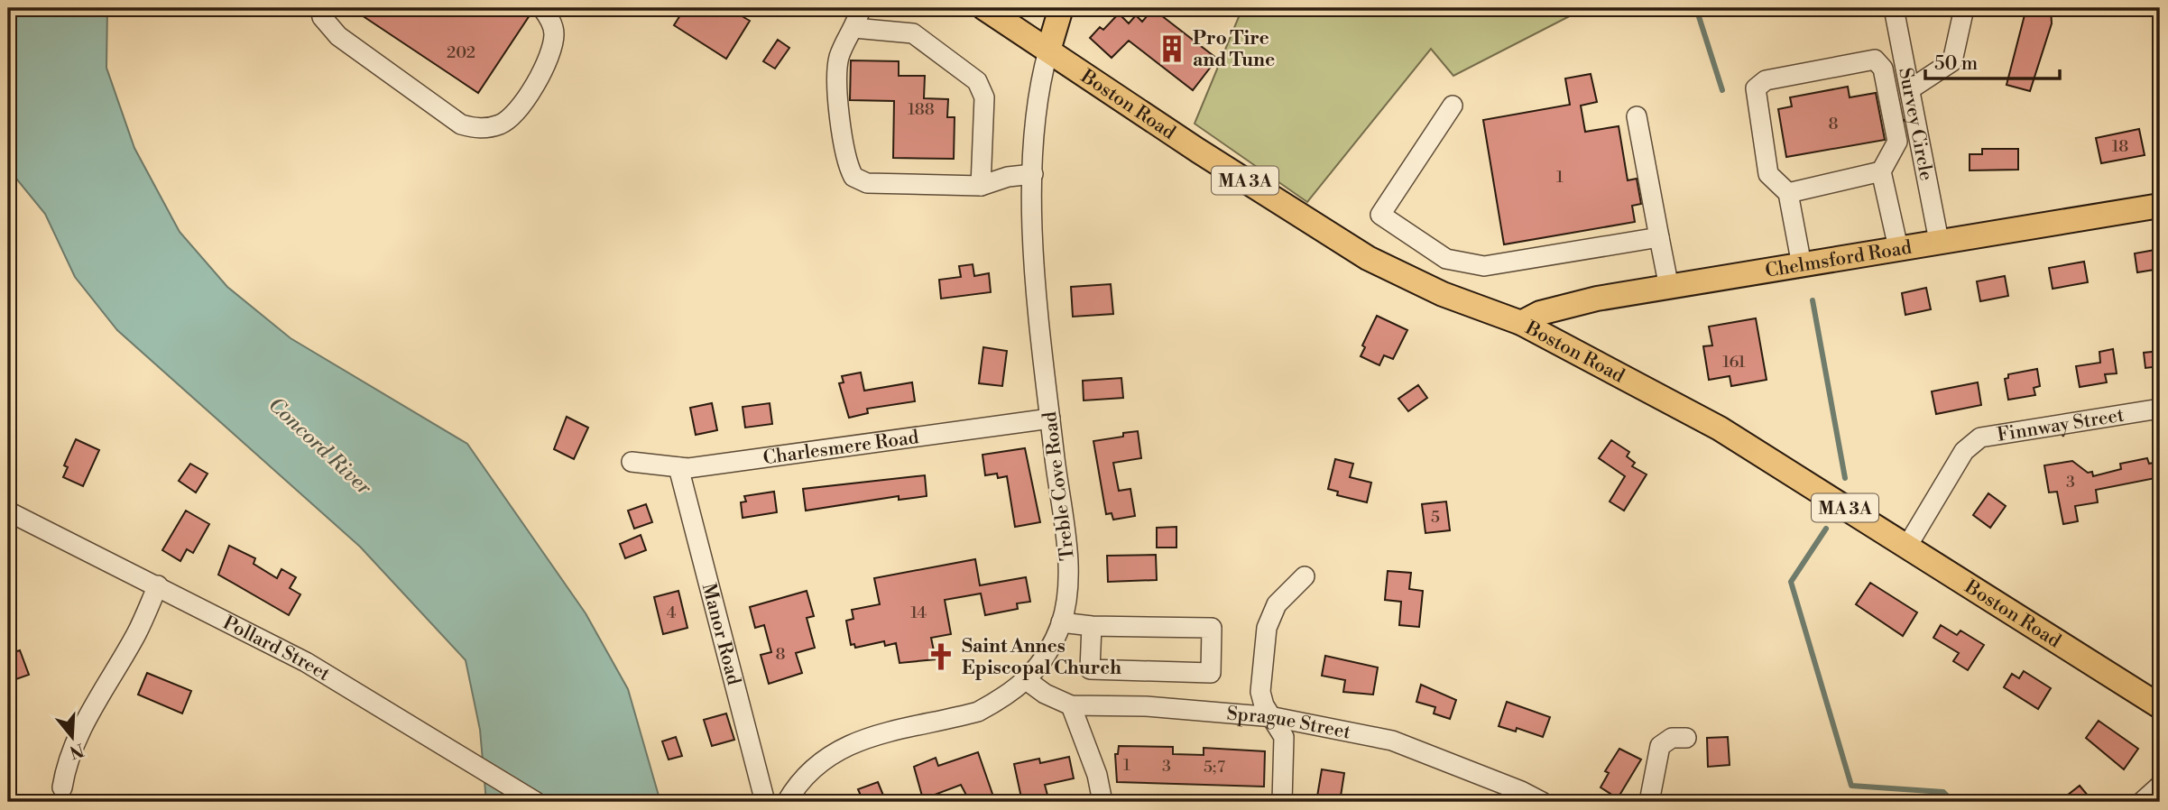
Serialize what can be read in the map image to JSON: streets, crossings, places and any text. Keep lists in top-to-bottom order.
{
  "streets": {
    "main road": [
      "Boston Road",
      "MA 3A",
      "Chelmsford Road",
      "Treble Cove Road"
    ],
    "street": [
      "Survey Circle",
      "Finnway Street",
      "Charlesmere Road",
      "Manor Road",
      "Pollard Street",
      "Sprague Street"
    ]
  },
  "crossings": [
    ["Boston Road", "Chelmsford Road"],
    ["Boston Road", "Finnway Street"],
    ["Boston Road", "Treble Cove Road"],
    ["Survey Circle", "Chelmsford Road"],
    ["Charlesmere Road", "Treble Cove Road"],
    ["Charlesmere Road", "Manor Road"],
    ["Treble Cove Road", "Sprague Street"]
  ],
  "water": ["Concord River"],
  "places": {
    "building": ["Pro Tire and Tune"],
    "church": ["Saint Annes Episcopal Church"]
  },
  "house_numbers": [
    "202",
    "188",
    "8",
    "18",
    "1",
    "161",
    "3",
    "5",
    "4",
    "14",
    "8",
    "1",
    "3",
    "5;7"
  ],
  "scale_bar": "50 m",
  "north": "bottom"
}
